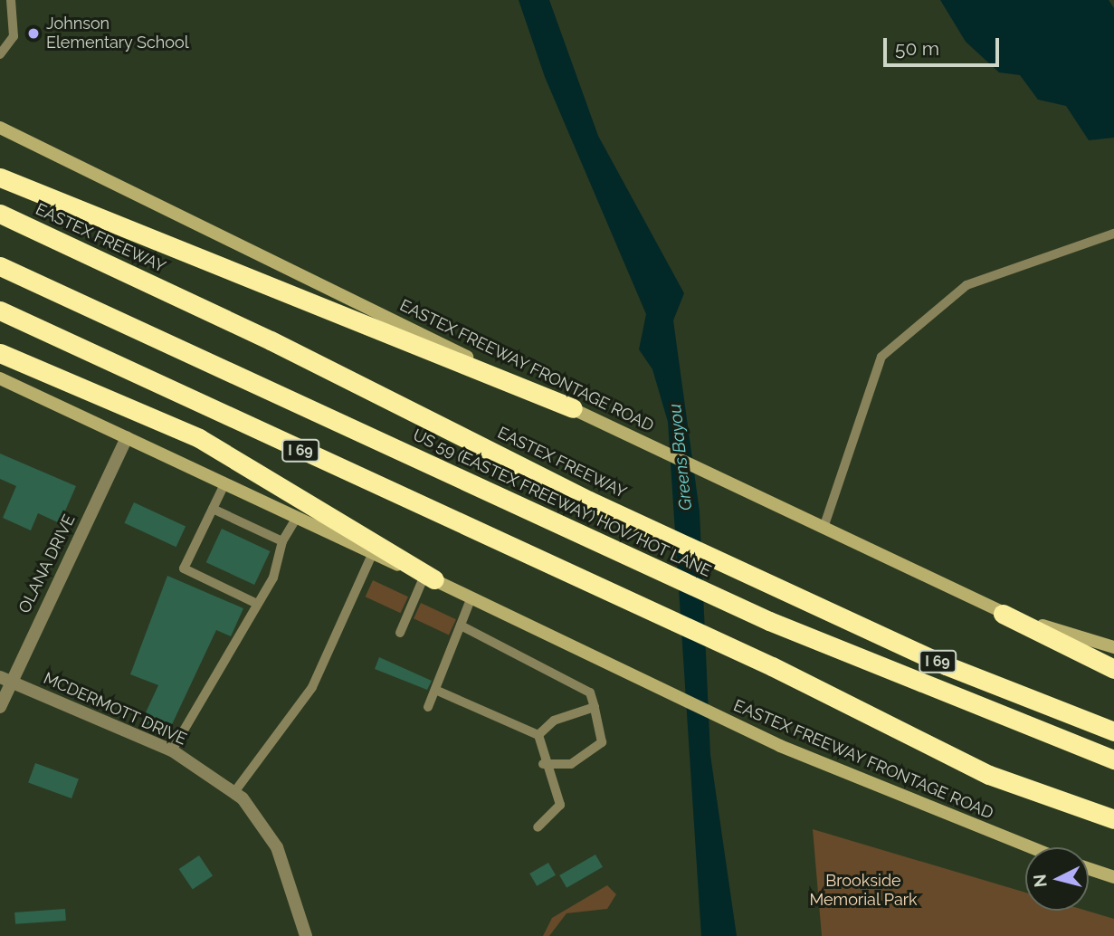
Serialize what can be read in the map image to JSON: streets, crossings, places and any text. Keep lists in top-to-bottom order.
{
  "streets": {
    "highway": ["EASTEX FREEWAY", "I 69", "US 59 (EASTEX FREEWAY) HOV/HOT LANE"],
    "main road": ["EASTEX FREEWAY FRONTAGE ROAD"],
    "street": ["OLANA DRIVE", "MCDERMOTT DRIVE"]
  },
  "crossings": [
    ["EASTEX FREEWAY FRONTAGE ROAD", "OLANA DRIVE"],
    ["OLANA DRIVE", "MCDERMOTT DRIVE"]
  ],
  "water": ["Greens Bayou"],
  "parks": ["Brookside Memorial Park"],
  "places": ["Johnson Elementary School"],
  "scale_bar": "50 m",
  "north": "left"
}
